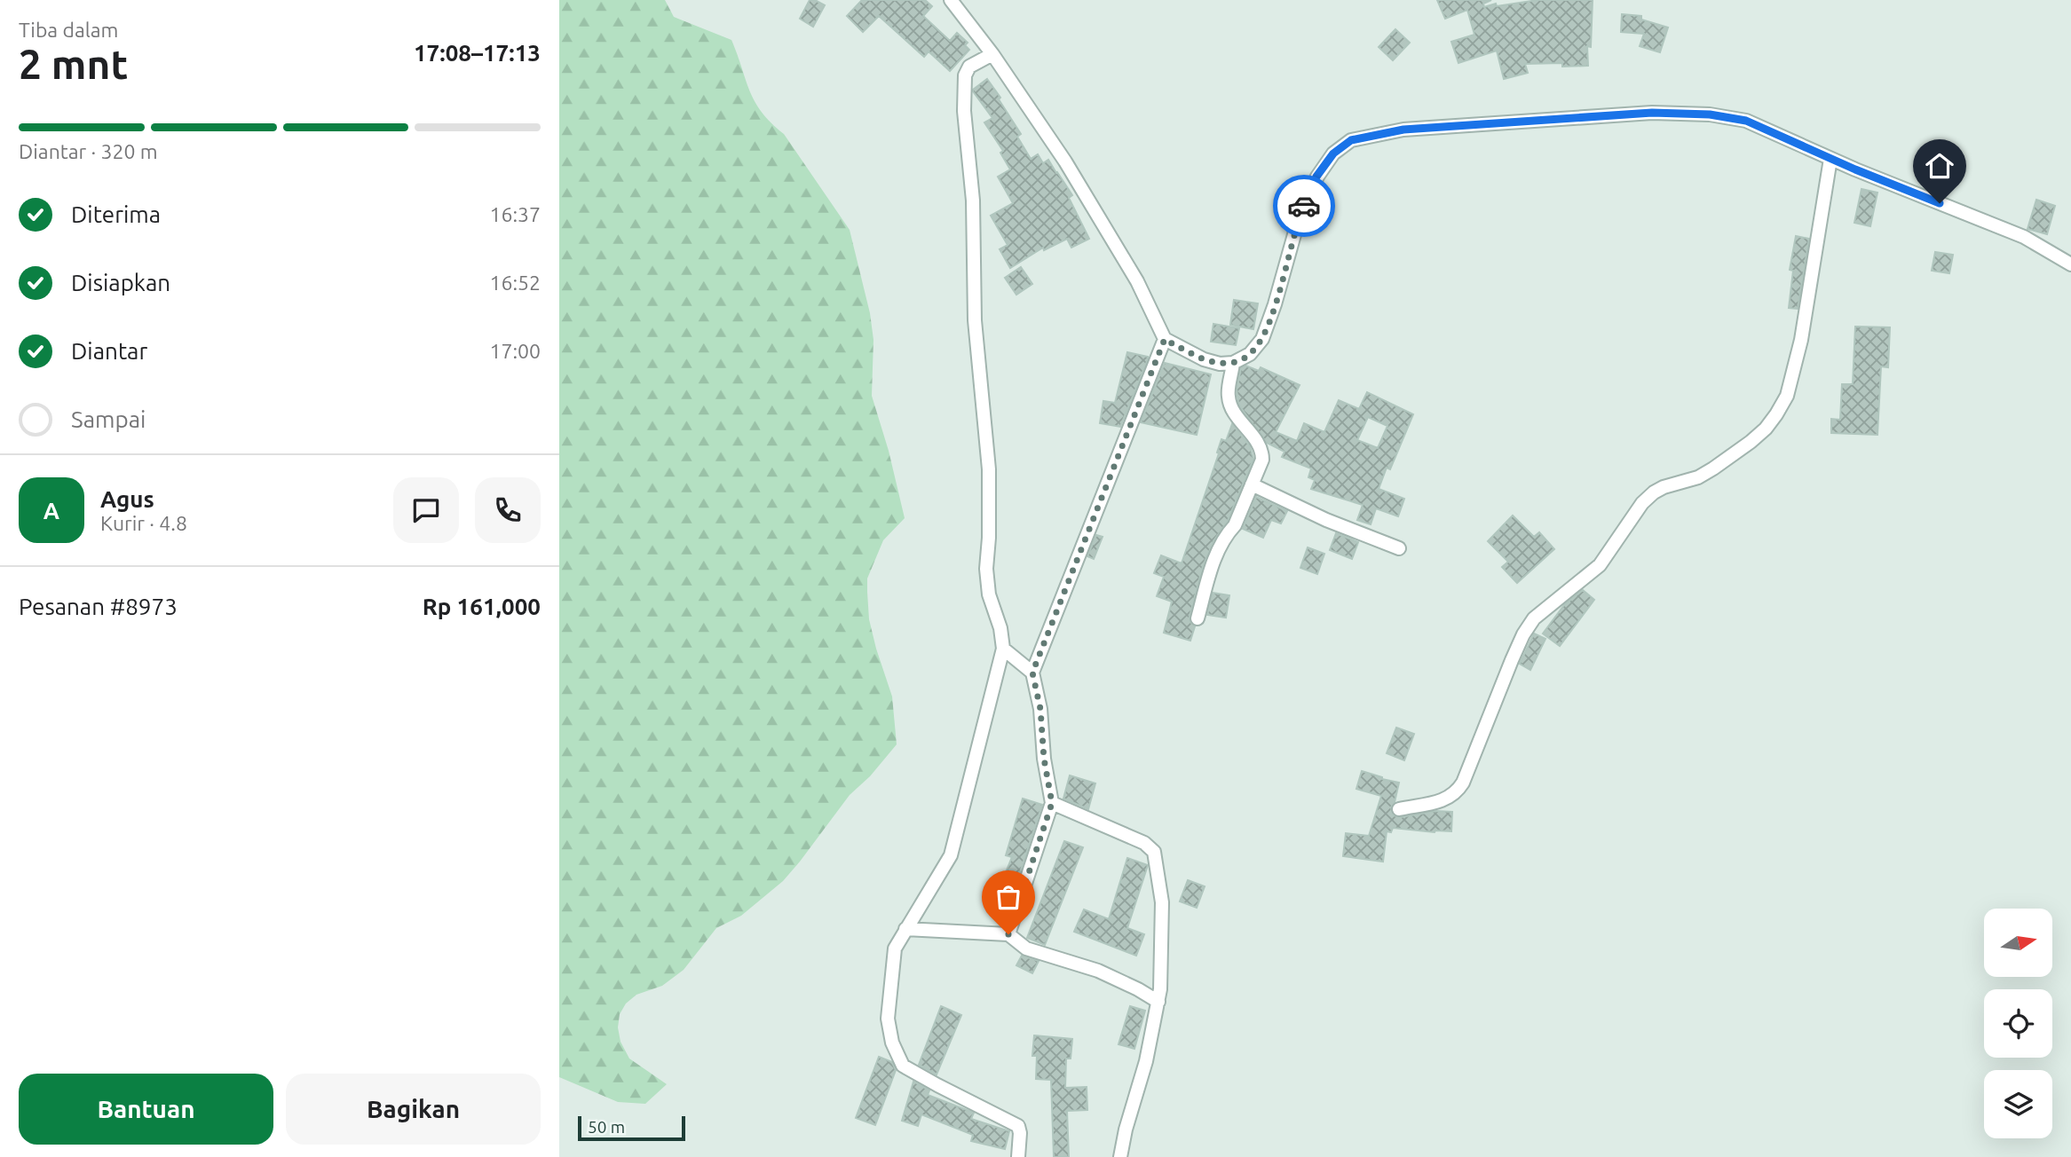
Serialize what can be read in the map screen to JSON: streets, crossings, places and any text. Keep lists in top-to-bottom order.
{
  "scale_bar": "50 m",
  "north": "right",
  "page": {
    "heading": ["2 mnt", "Tiba dalam", "17:08–17:13"],
    "panel": [
      "Agus",
      "Kurir · 4.8",
      "Pesanan #8973",
      "Rp 161,000"
    ],
    "bar": "Diantar · 320 m",
    "list": [
      ["Diterima", "16:37"],
      ["Disiapkan", "16:52"],
      ["Diantar", "17:00"],
      "Sampai"
    ],
    "round": "A",
    "buttons": ["Bantuan", "Bagikan"],
    "scale": "50 m"
  }
}
